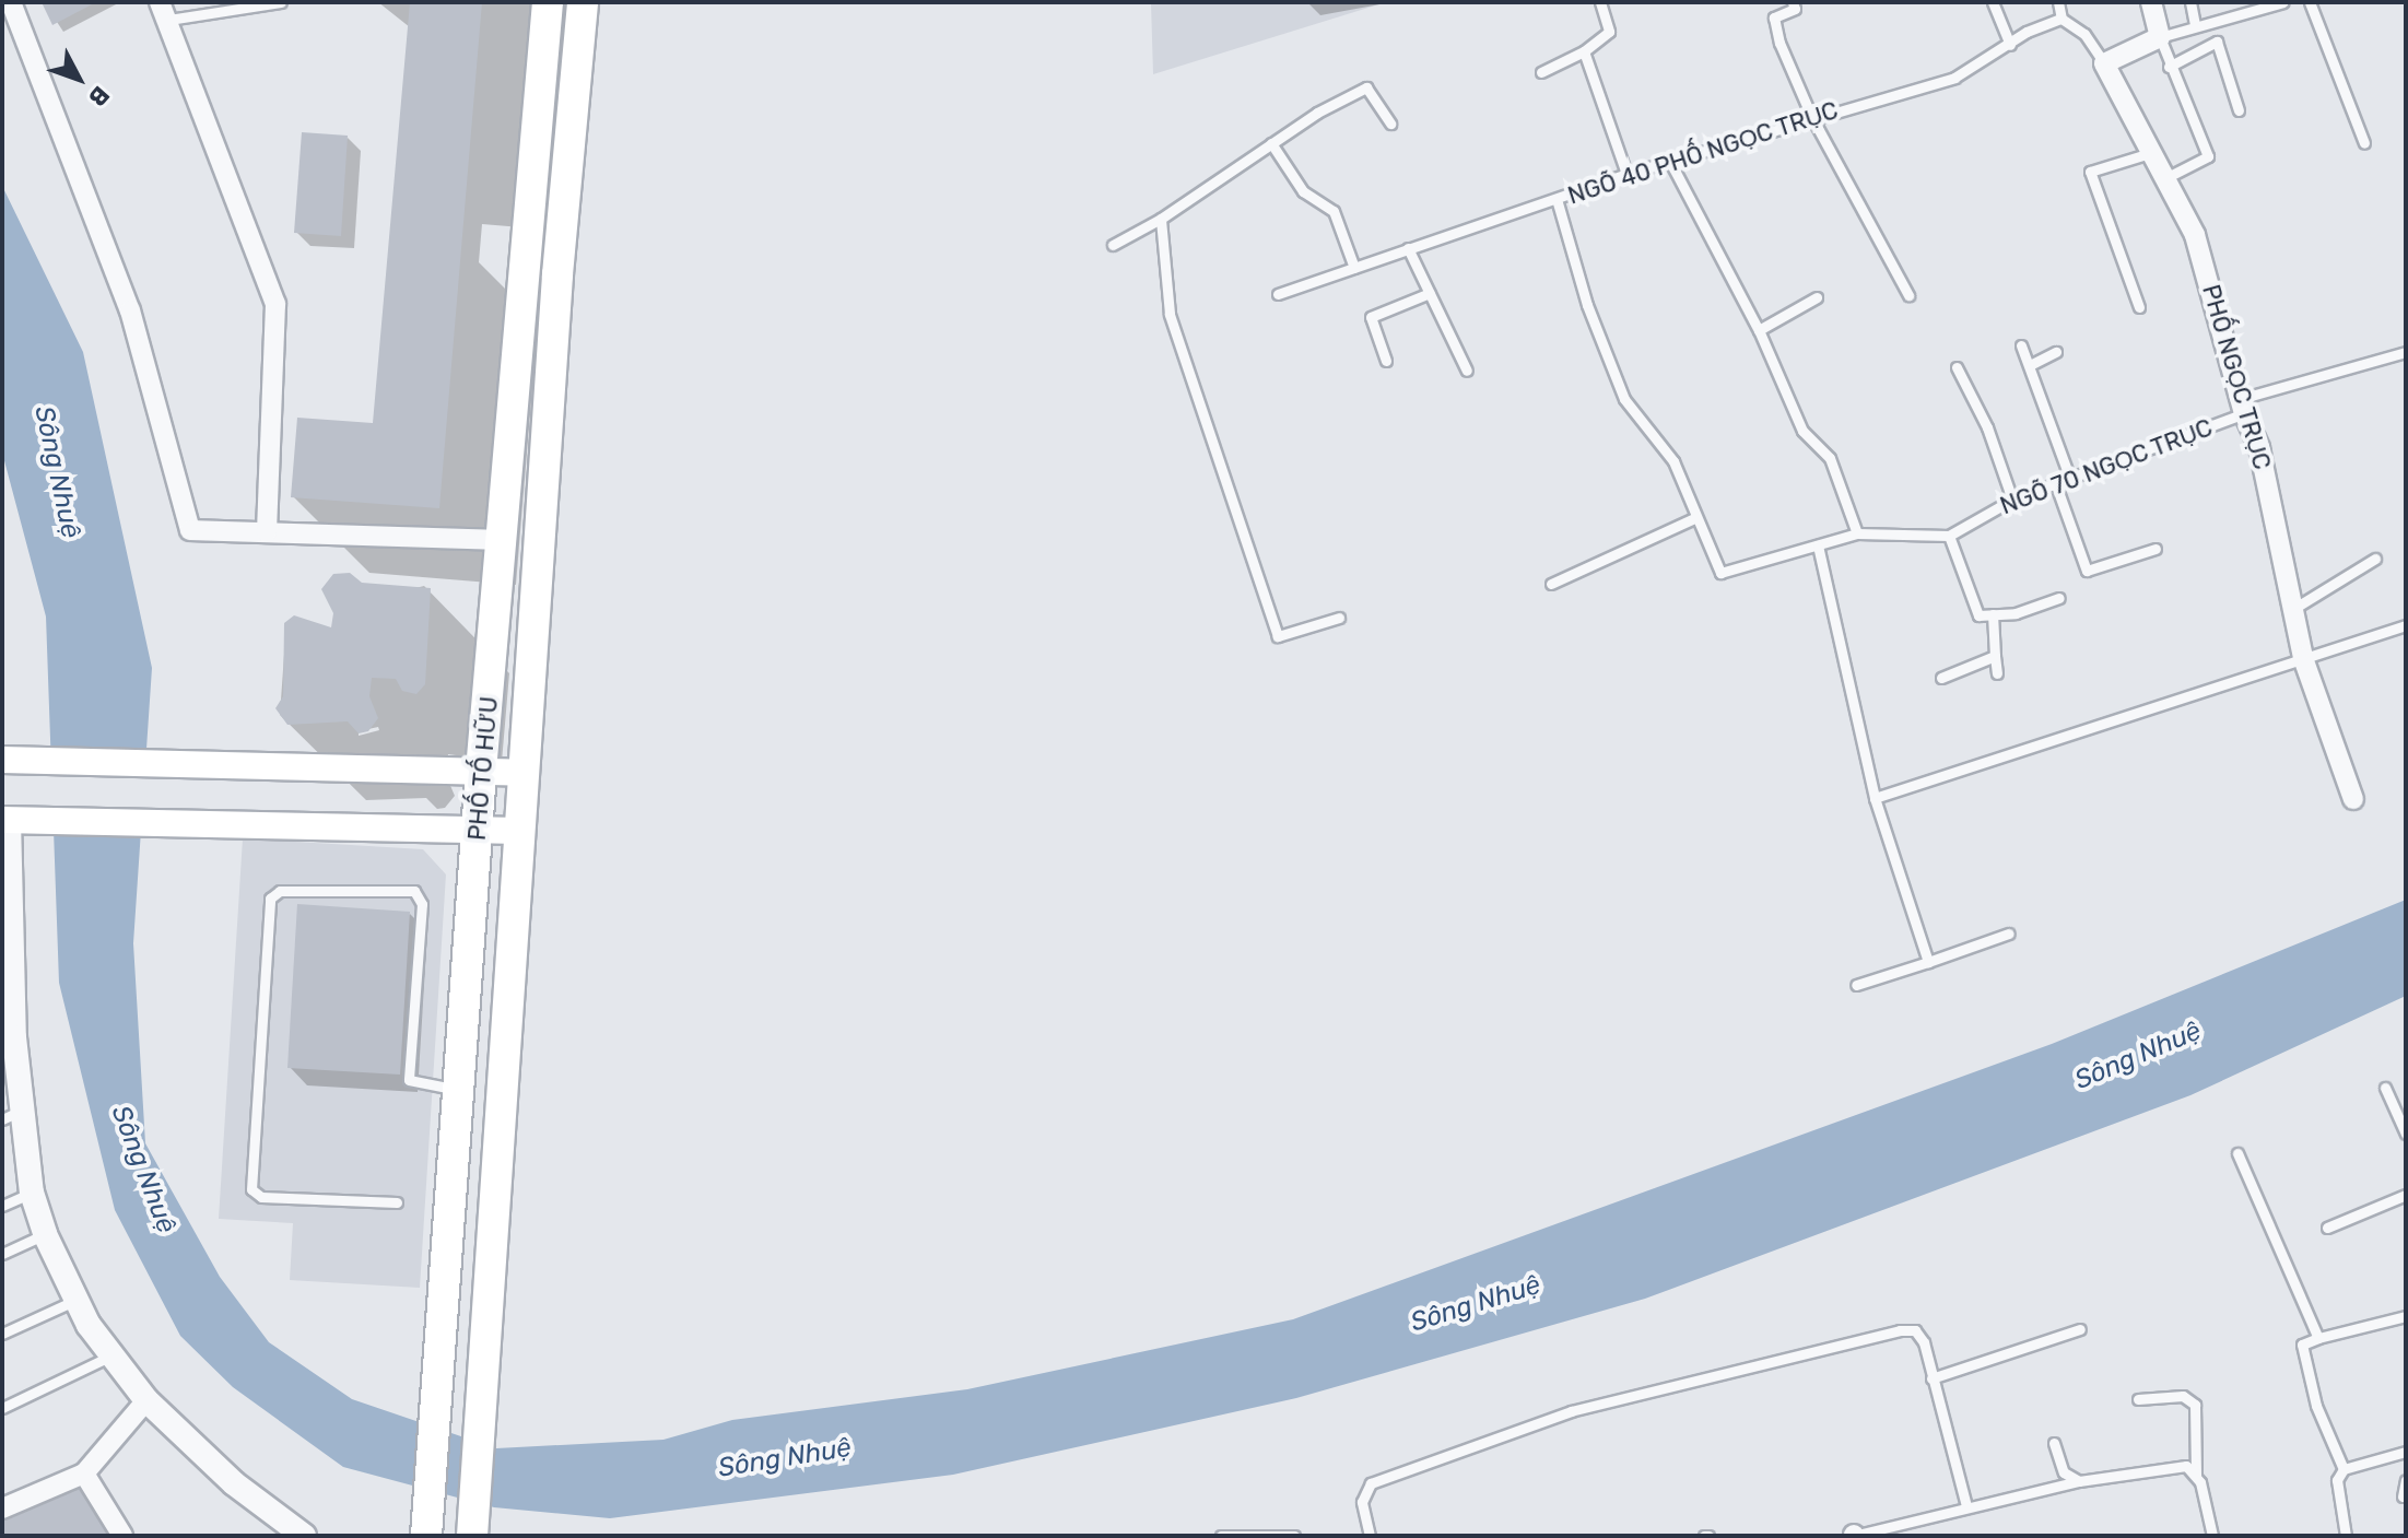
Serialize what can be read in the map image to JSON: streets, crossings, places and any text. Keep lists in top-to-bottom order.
{
  "streets": {
    "main road": ["PHỐ TỐ HỮU"],
    "street": ["PHỐ NGỌC TRỤC"],
    "lane": ["NGÕ 40 PHỐ NGỌC TRỤC", "NGÕ 70 NGỌC TRỤC"]
  },
  "crossings": [
    ["PHỐ NGỌC TRỤC", "NGÕ 70 NGỌC TRỤC"]
  ],
  "water": ["Sông Nhuệ"],
  "north": "bottom right"
}
